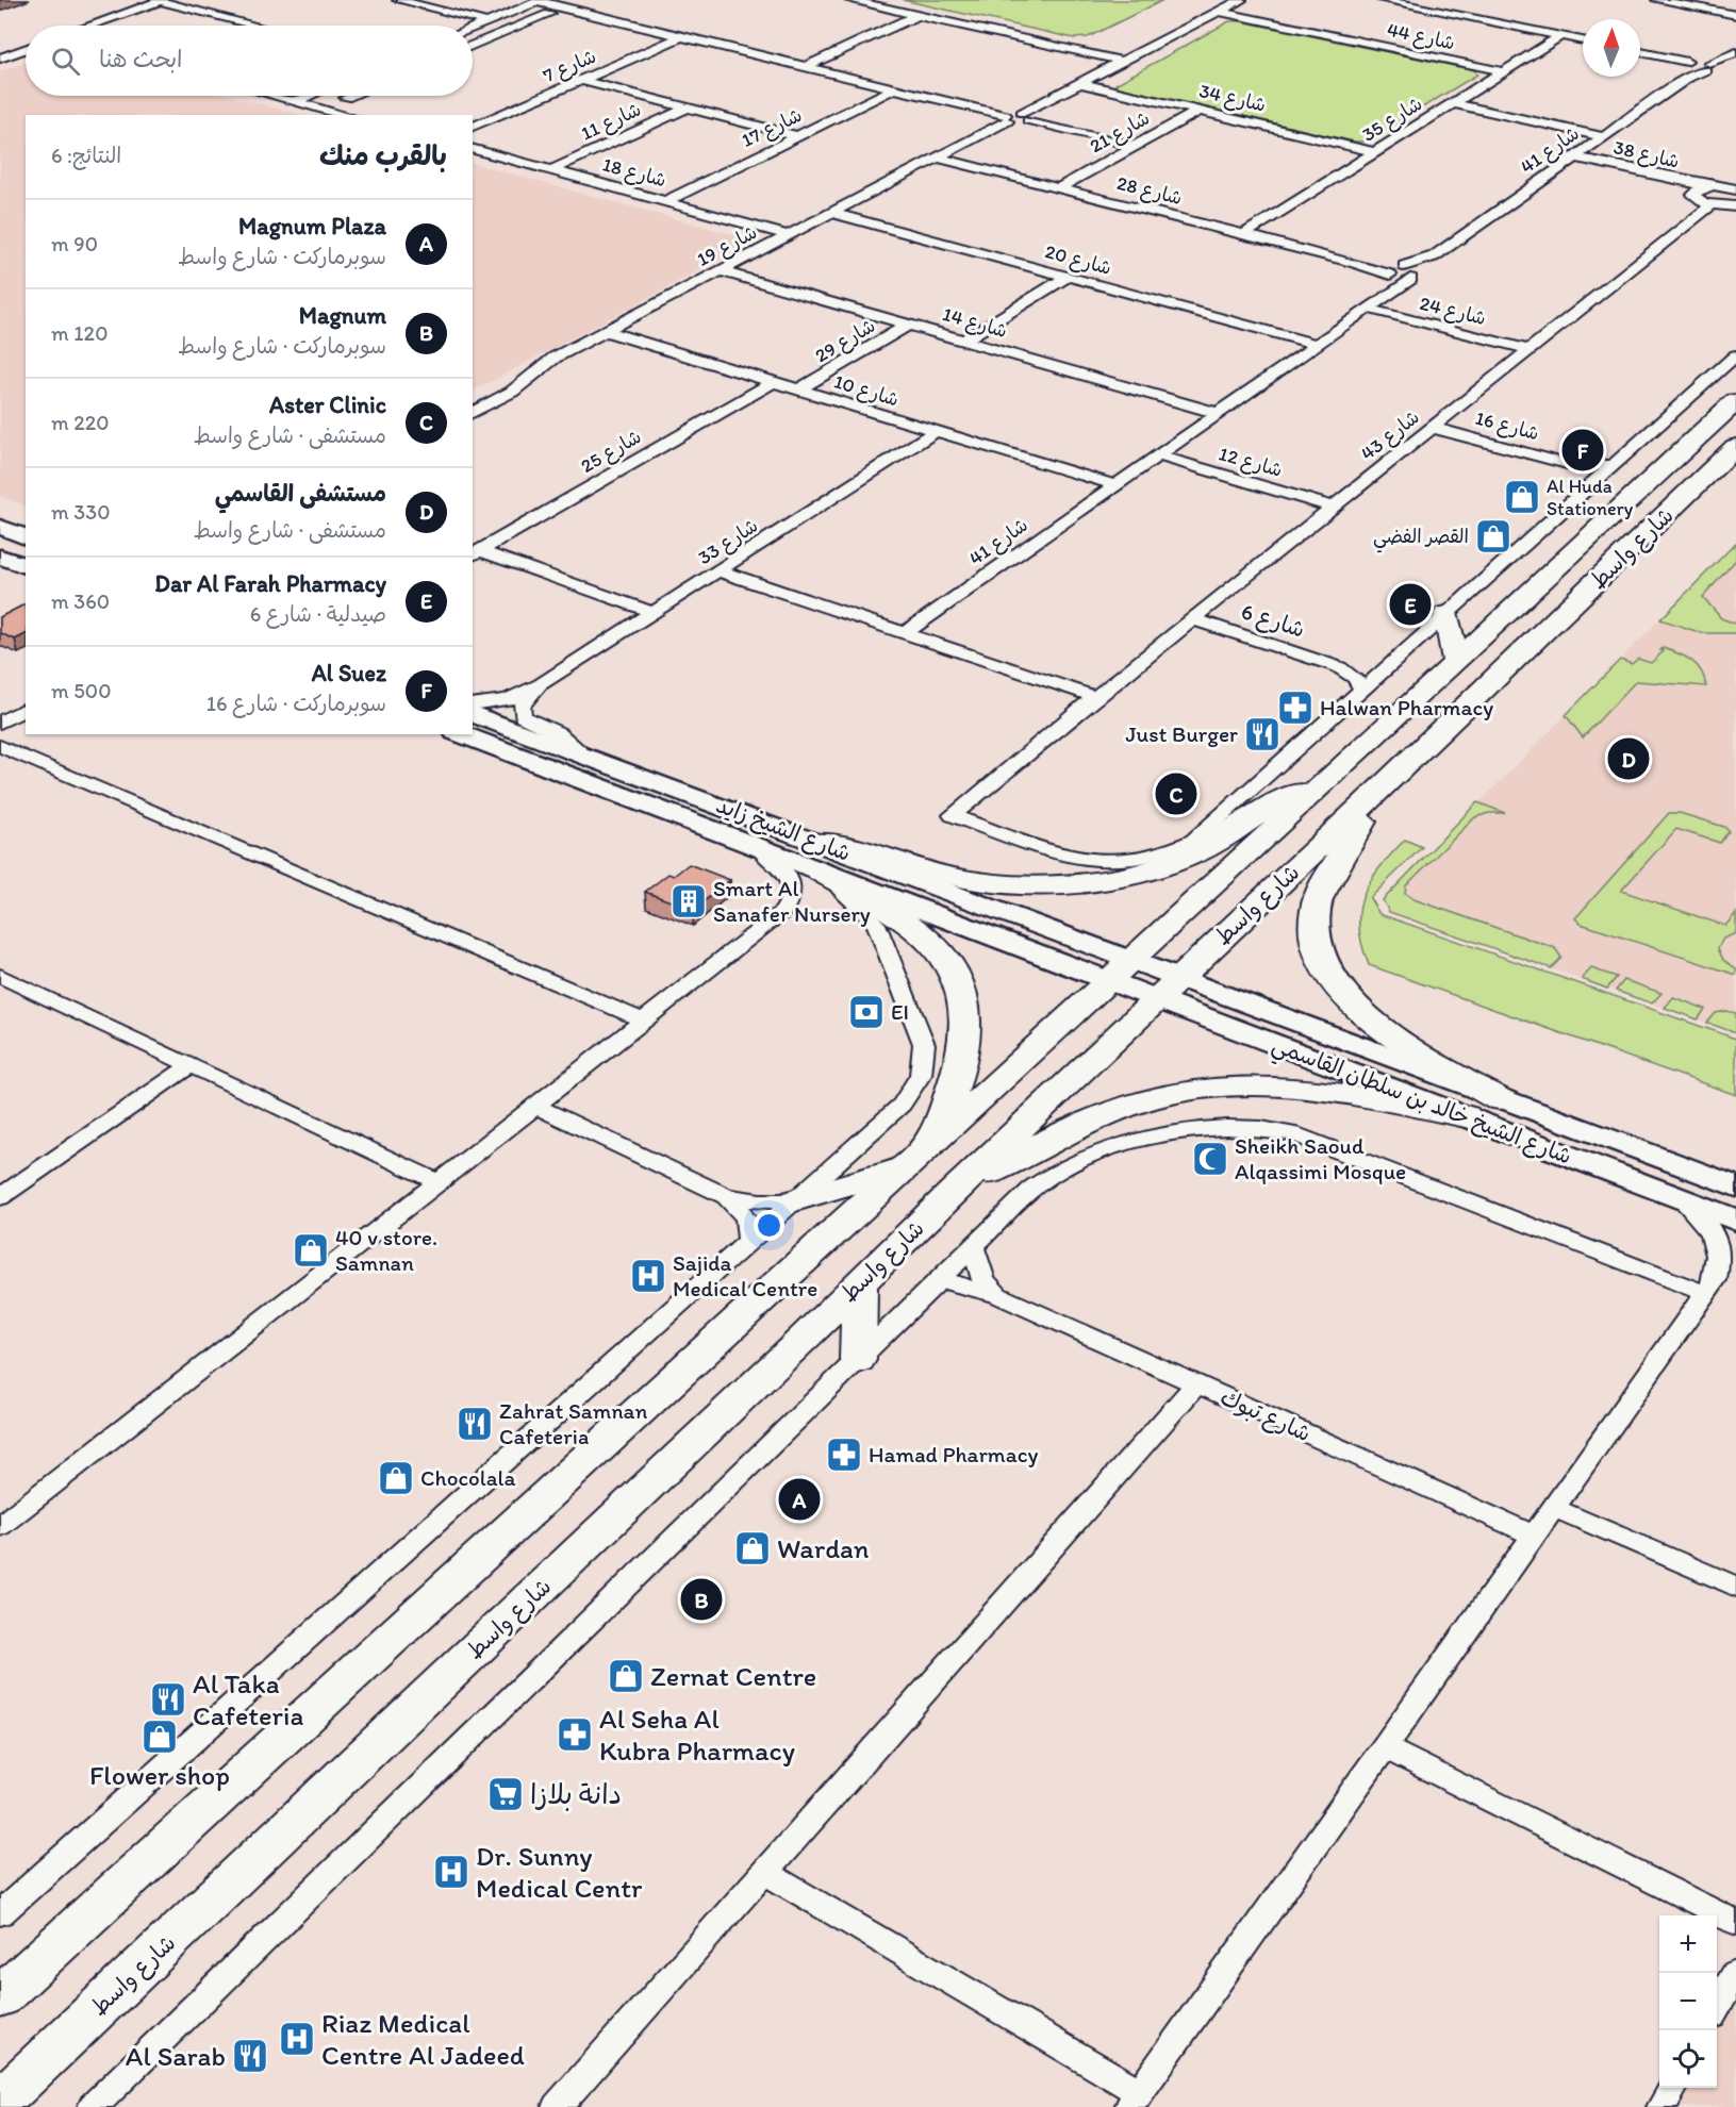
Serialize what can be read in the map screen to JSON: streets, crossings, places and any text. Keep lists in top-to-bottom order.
{
  "streets": {
    "main road": ["شارع واسط", "شارع الشيخ زايد", "شارع الشيخ خالد بن سلطان القاسمي"],
    "street": [
      "شارع 44",
      "شارع 7",
      "شارع 34",
      "شارع 35",
      "شارع 11",
      "شارع 17",
      "شارع 21",
      "شارع 41",
      "شارع 38",
      "شارع 18",
      "شارع 28",
      "شارع 19",
      "شارع 20",
      "شارع 24",
      "شارع 14",
      "شارع 29",
      "شارع 10",
      "شارع 16",
      "شارع 43",
      "شارع 25",
      "شارع 12",
      "شارع 33",
      "شارع 6",
      "شارع تبوك"
    ]
  },
  "crossings": [
    ["شارع 44", "شارع 35"],
    ["شارع 34", "شارع 35"],
    ["شارع 34", "شارع 21"],
    ["شارع 35", "شارع 28"],
    ["شارع 11", "شارع 18"],
    ["شارع 17", "شارع 18"],
    ["شارع 21", "شارع 28"],
    ["شارع 41", "شارع 38"],
    ["شارع 41", "شارع 28"],
    ["شارع 41", "شارع 20"],
    ["شارع 41", "شارع 24"],
    ["شارع 41", "شارع 14"],
    ["شارع 41", "شارع 10"],
    ["شارع 41", "شارع 12"],
    ["شارع 38", "شارع 43"],
    ["شارع 18", "شارع 19"],
    ["شارع 28", "شارع 19"],
    ["شارع 19", "شارع 20"],
    ["شارع 19", "شارع 14"],
    ["شارع 19", "شارع 10"],
    ["شارع 24", "شارع 43"],
    ["شارع 14", "شارع 29"],
    ["شارع 29", "شارع 10"],
    ["شارع 10", "شارع 25"],
    ["شارع 10", "شارع 33"],
    ["شارع 16", "شارع 43"],
    ["شارع 43", "شارع 12"],
    ["شارع 43", "شارع 6"],
    ["شارع 33", "شارع الشيخ زايد"],
    ["شارع واسط", "شارع الشيخ زايد"],
    ["شارع واسط", "شارع الشيخ خالد بن سلطان القاسمي"],
    ["شارع الشيخ زايد", "شارع الشيخ خالد بن سلطان القاسمي"]
  ],
  "places": {
    "shop": [
      "Al Huda Stationery",
      "القصر الفضي",
      "40 v store. Samnan",
      "Chocolala",
      "Wardan",
      "Zernat Centre",
      "Flower shop"
    ],
    "pharmacy": ["Halwan Pharmacy", "Hamad Pharmacy", "Al Seha Al Kubra Pharmacy"],
    "restaurant": [
      "Just Burger",
      "Zahrat Samnan Cafeteria",
      "Al Taka Cafeteria",
      "Al Sarab"
    ],
    "building": ["Smart Al Sanafer Nursery"],
    "bank": ["EI"],
    "mosque": ["Sheikh Saoud Alqassimi Mosque"],
    "hospital": ["Sajida Medical Centre", "Dr. Sunny Medical Centr", "Riaz Medical Centre Al Jadeed"],
    "supermarket": ["دانة بلازا"]
  },
  "north": "top",
  "page": {
    "search": "ابحث هنا",
    "heading": ["بالقرب منك", "النتائج: 6"],
    "list": [
      {
        "mark": "A",
        "name": "Magnum Plaza",
        "note": "سوبرماركت · شارع واسط",
        "value": "90 m"
      },
      {
        "mark": "B",
        "name": "Magnum",
        "note": "سوبرماركت · شارع واسط",
        "value": "120 m"
      },
      {
        "mark": "C",
        "name": "Aster Clinic",
        "note": "مستشفى · شارع واسط",
        "value": "220 m"
      },
      {
        "mark": "D",
        "name": "مستشفى القاسمي",
        "note": "مستشفى · شارع واسط",
        "value": "330 m"
      },
      {
        "mark": "E",
        "name": "Dar Al Farah Pharmacy",
        "note": "صيدلية · شارع 6",
        "value": "360 m"
      },
      {
        "mark": "F",
        "name": "Al Suez",
        "note": "سوبرماركت · شارع 16",
        "value": "500 m"
      }
    ],
    "pins": [
      "F",
      "E",
      "D",
      "C",
      "A",
      "B"
    ],
    "map_buttons": ["+", "−"]
  }
}
